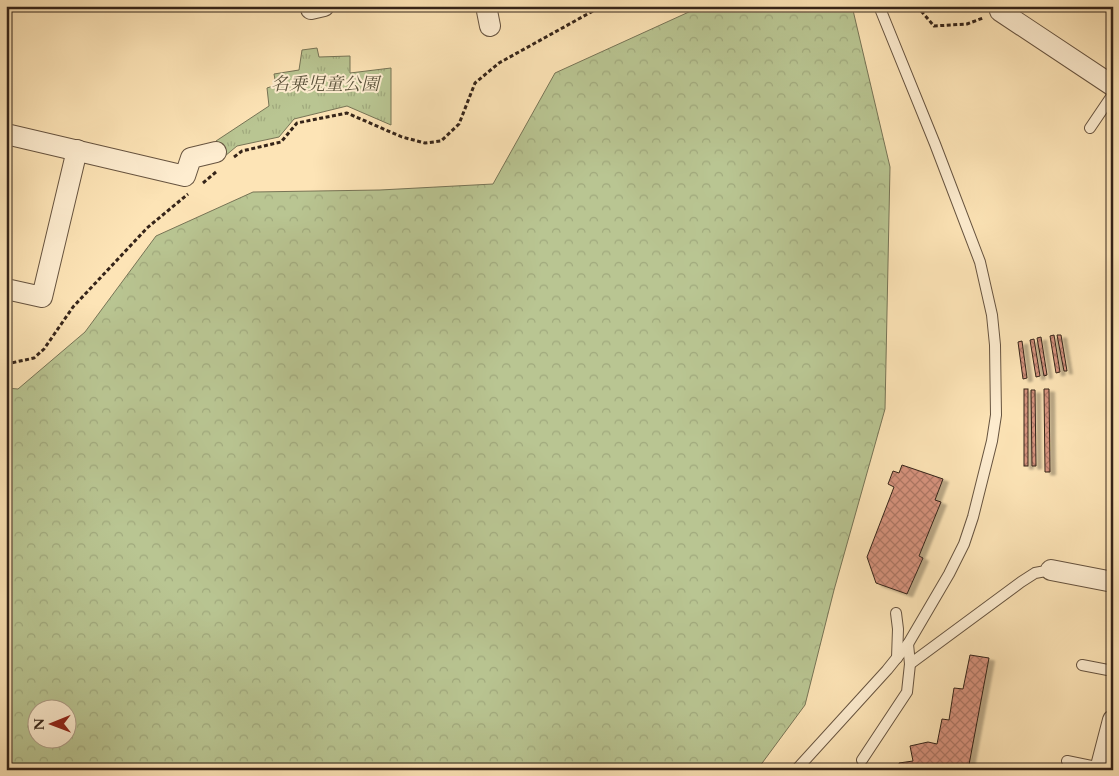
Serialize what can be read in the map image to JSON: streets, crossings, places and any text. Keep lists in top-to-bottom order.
{
  "parks": ["名乗児童公園"],
  "north": "left"
}
